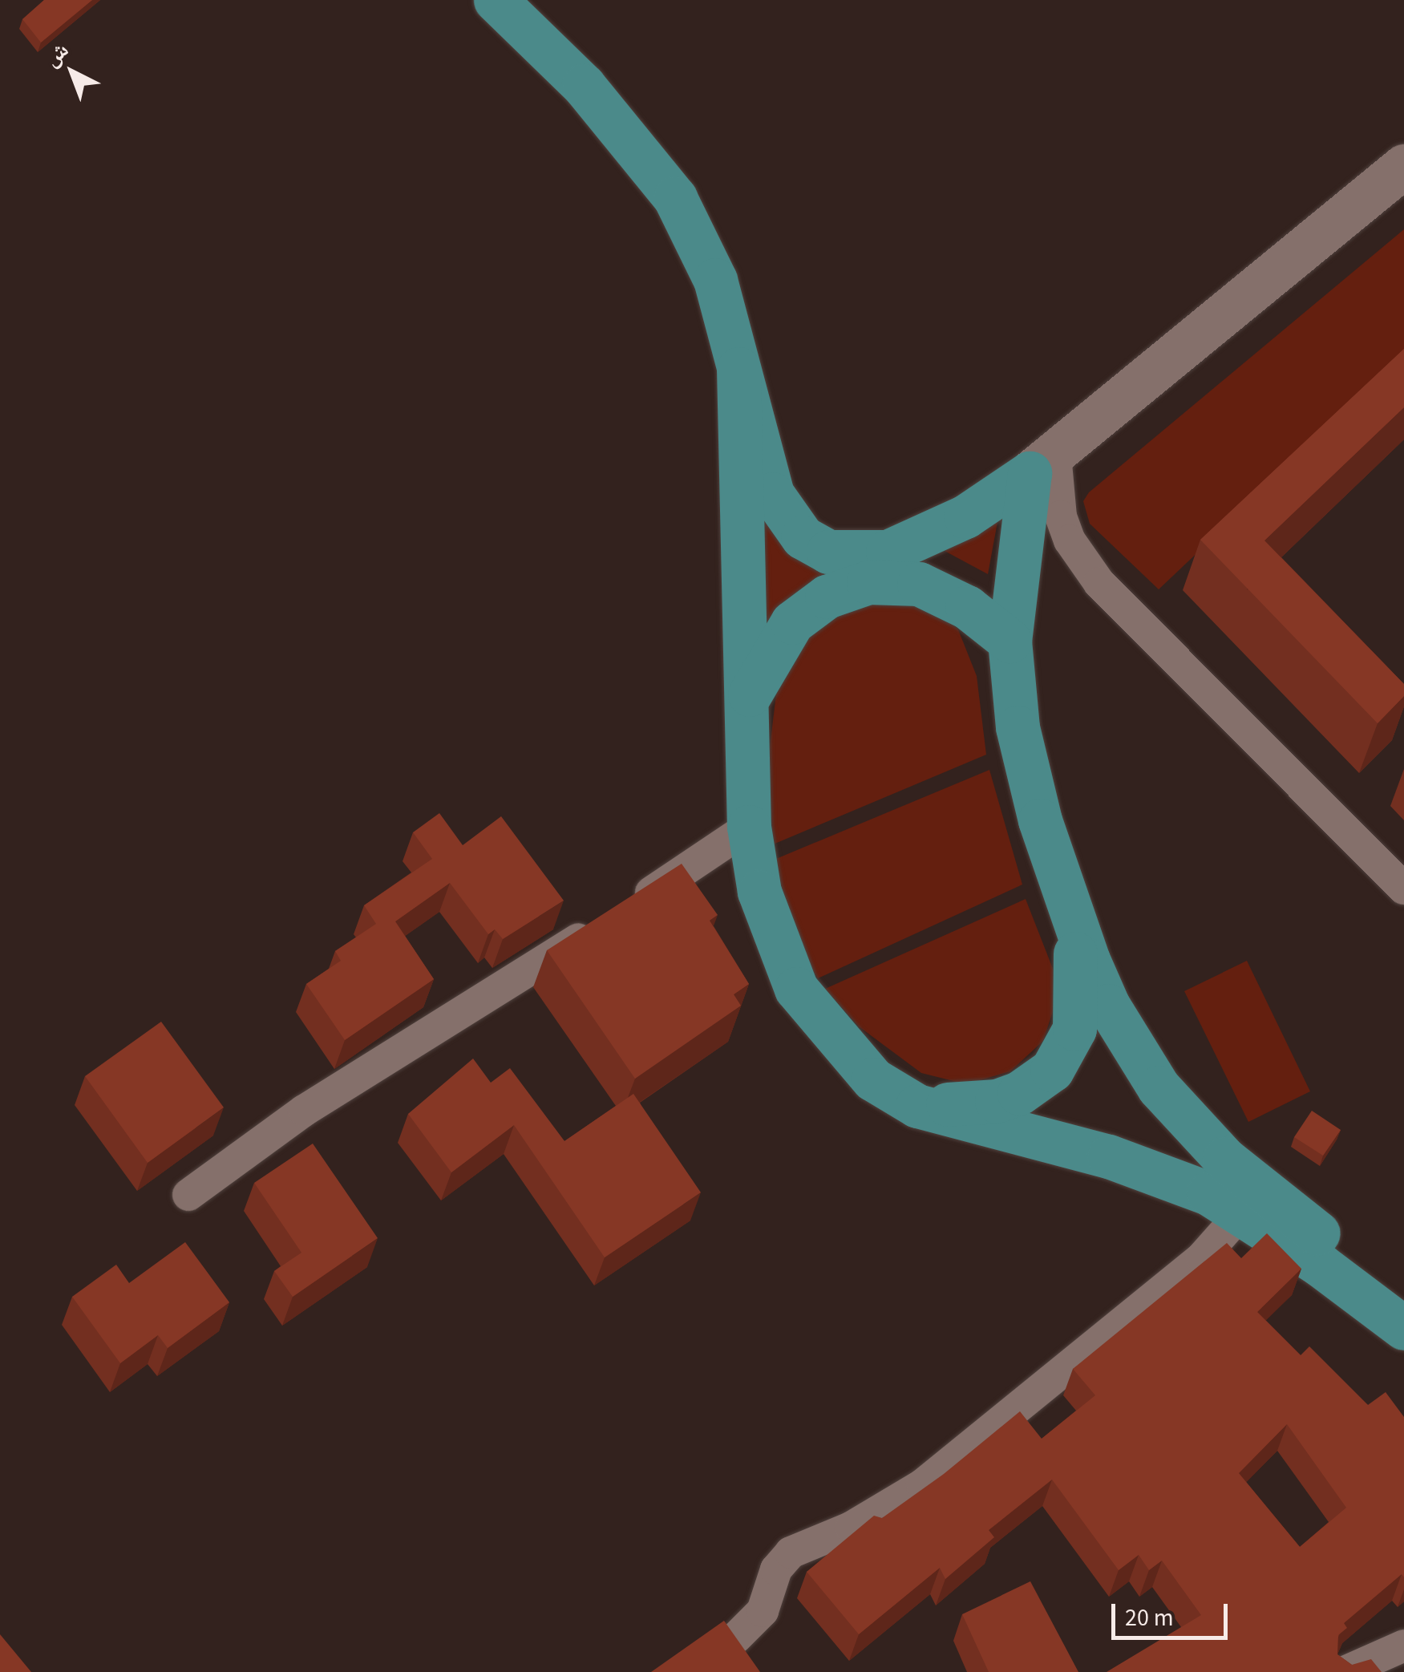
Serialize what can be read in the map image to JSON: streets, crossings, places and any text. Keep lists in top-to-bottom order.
{
  "scale_bar": "20 m",
  "north": "top left"
}
